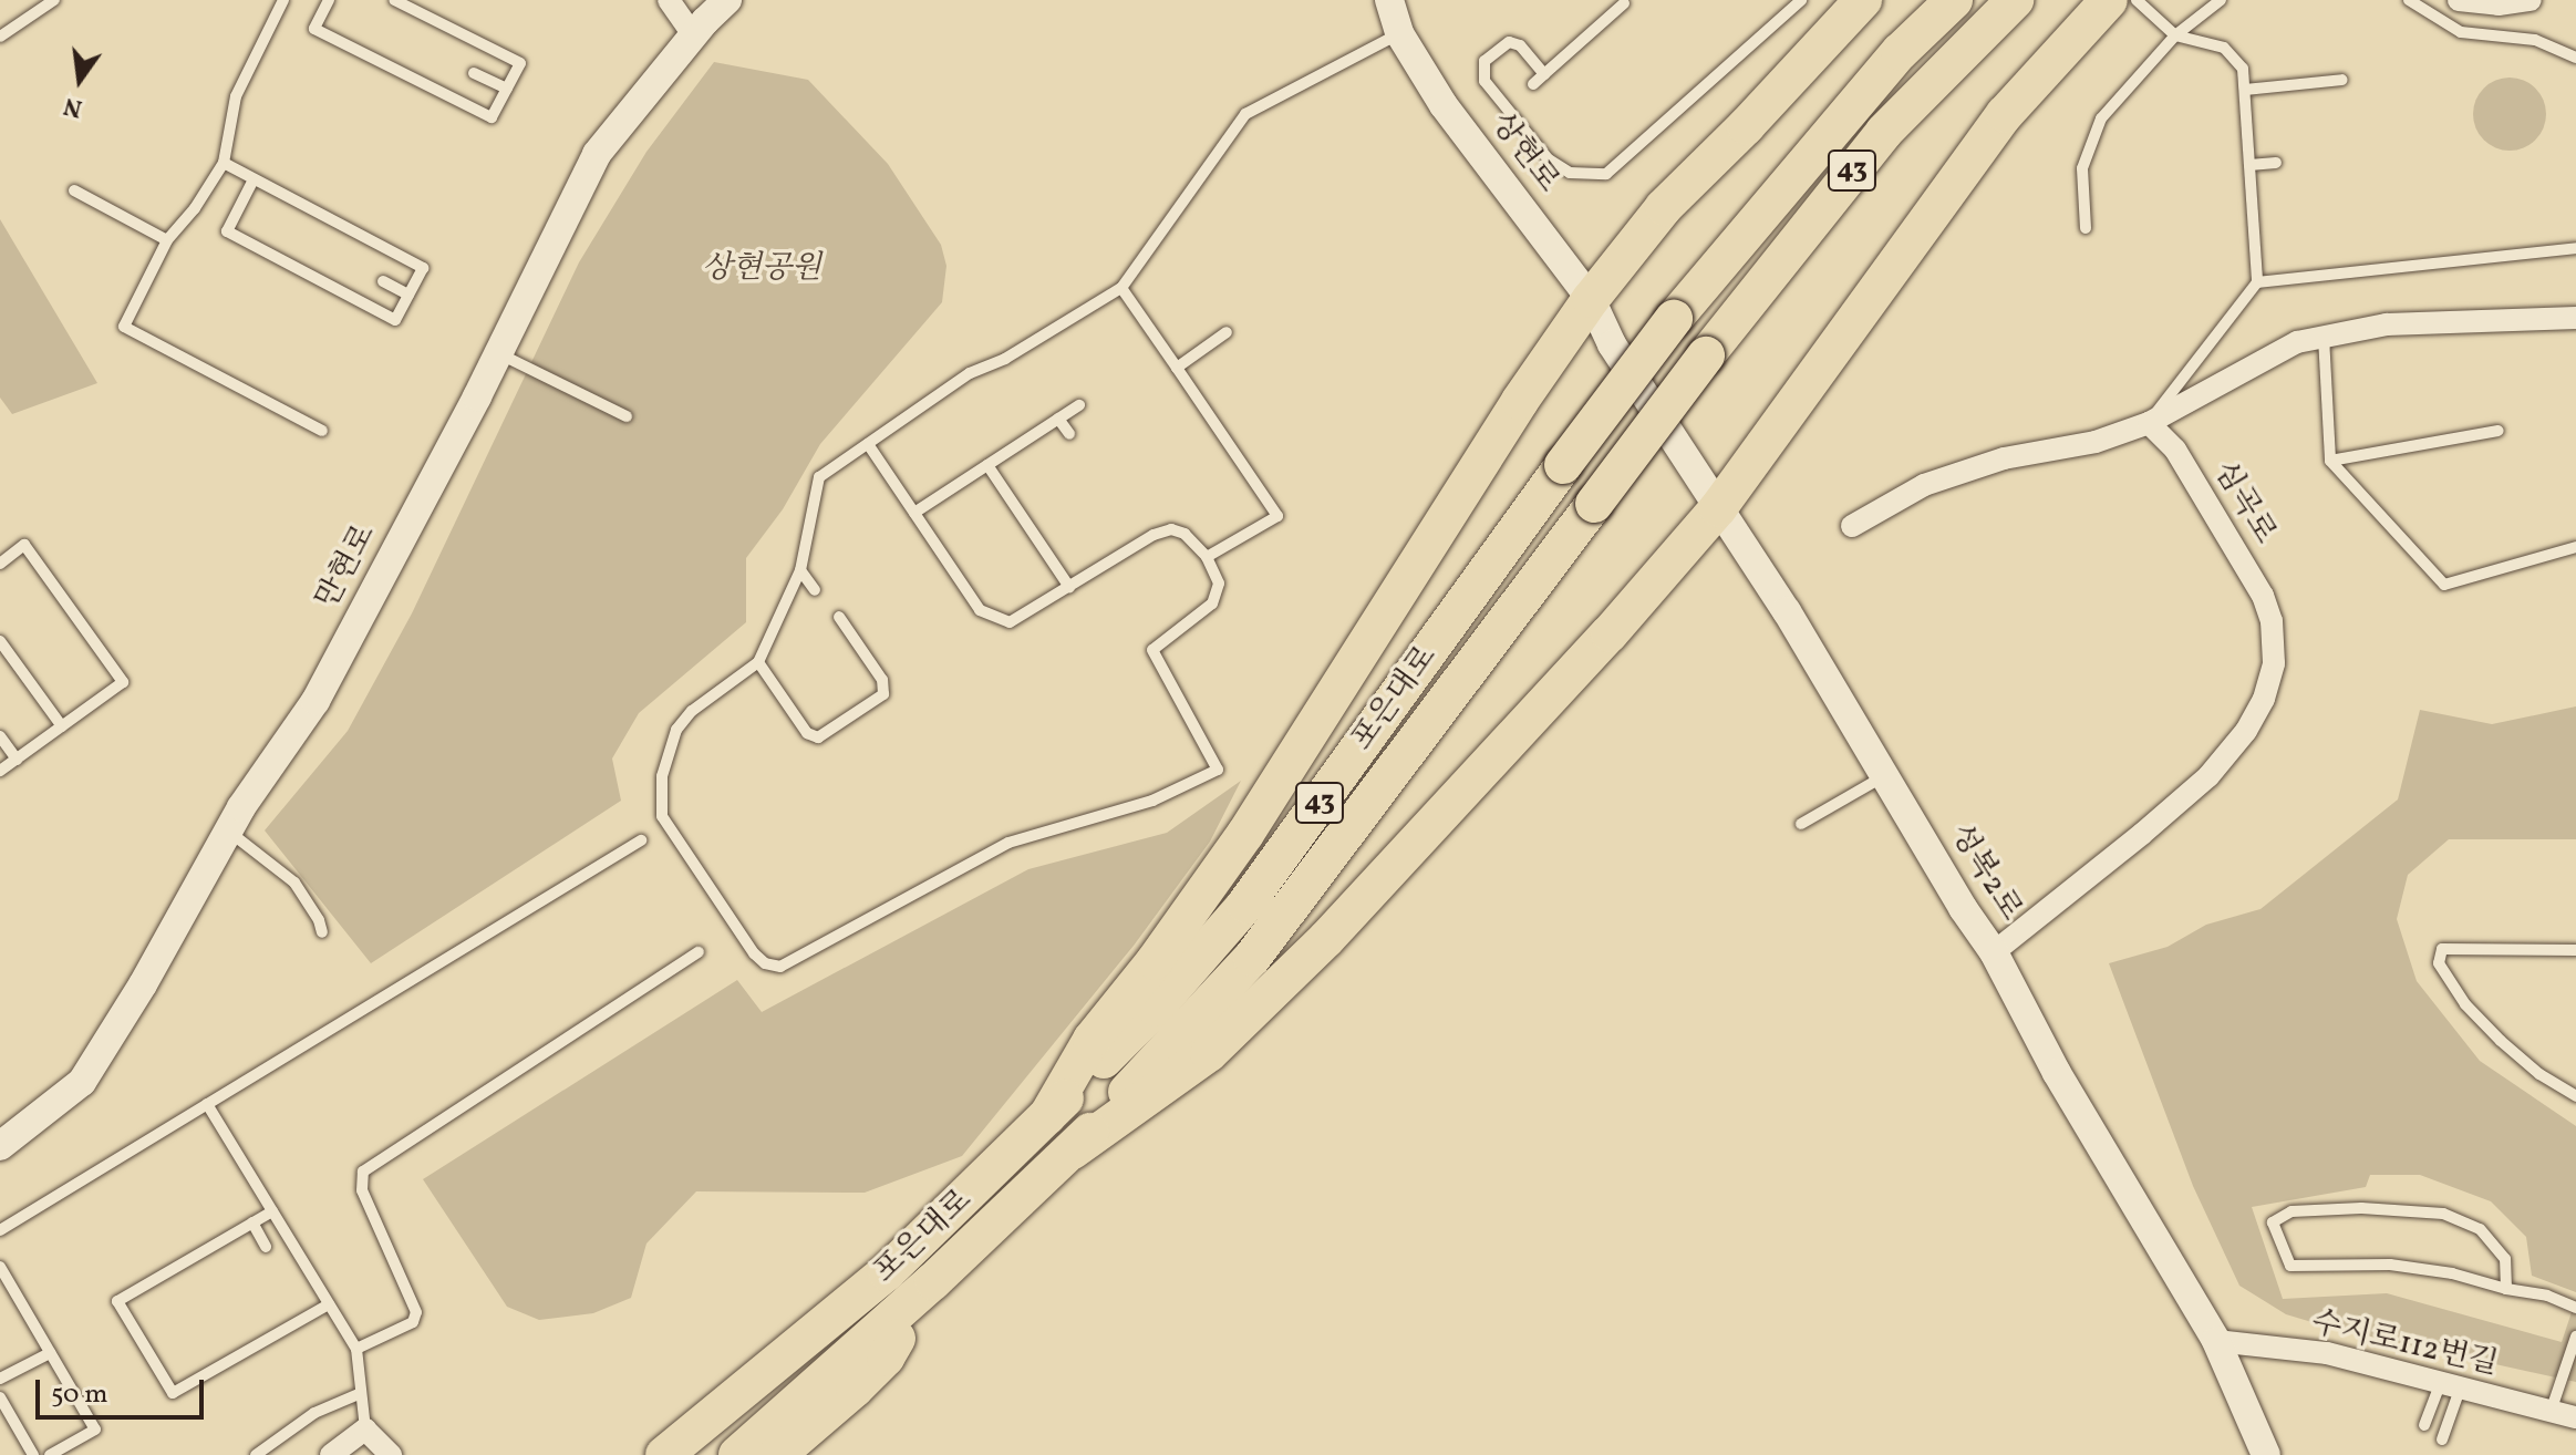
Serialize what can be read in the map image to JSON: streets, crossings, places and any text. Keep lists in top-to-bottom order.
{
  "streets": {
    "main road": ["43", "포은대로"],
    "street": [
      "상현로",
      "심곡로",
      "만현로",
      "성복2로",
      "수지로112번길"
    ]
  },
  "crossings": [
    ["상현로", "성복2로"],
    ["심곡로", "성복2로"],
    ["성복2로", "수지로112번길"]
  ],
  "parks": ["상현공원"],
  "scale_bar": "50 m",
  "north": "bottom"
}
